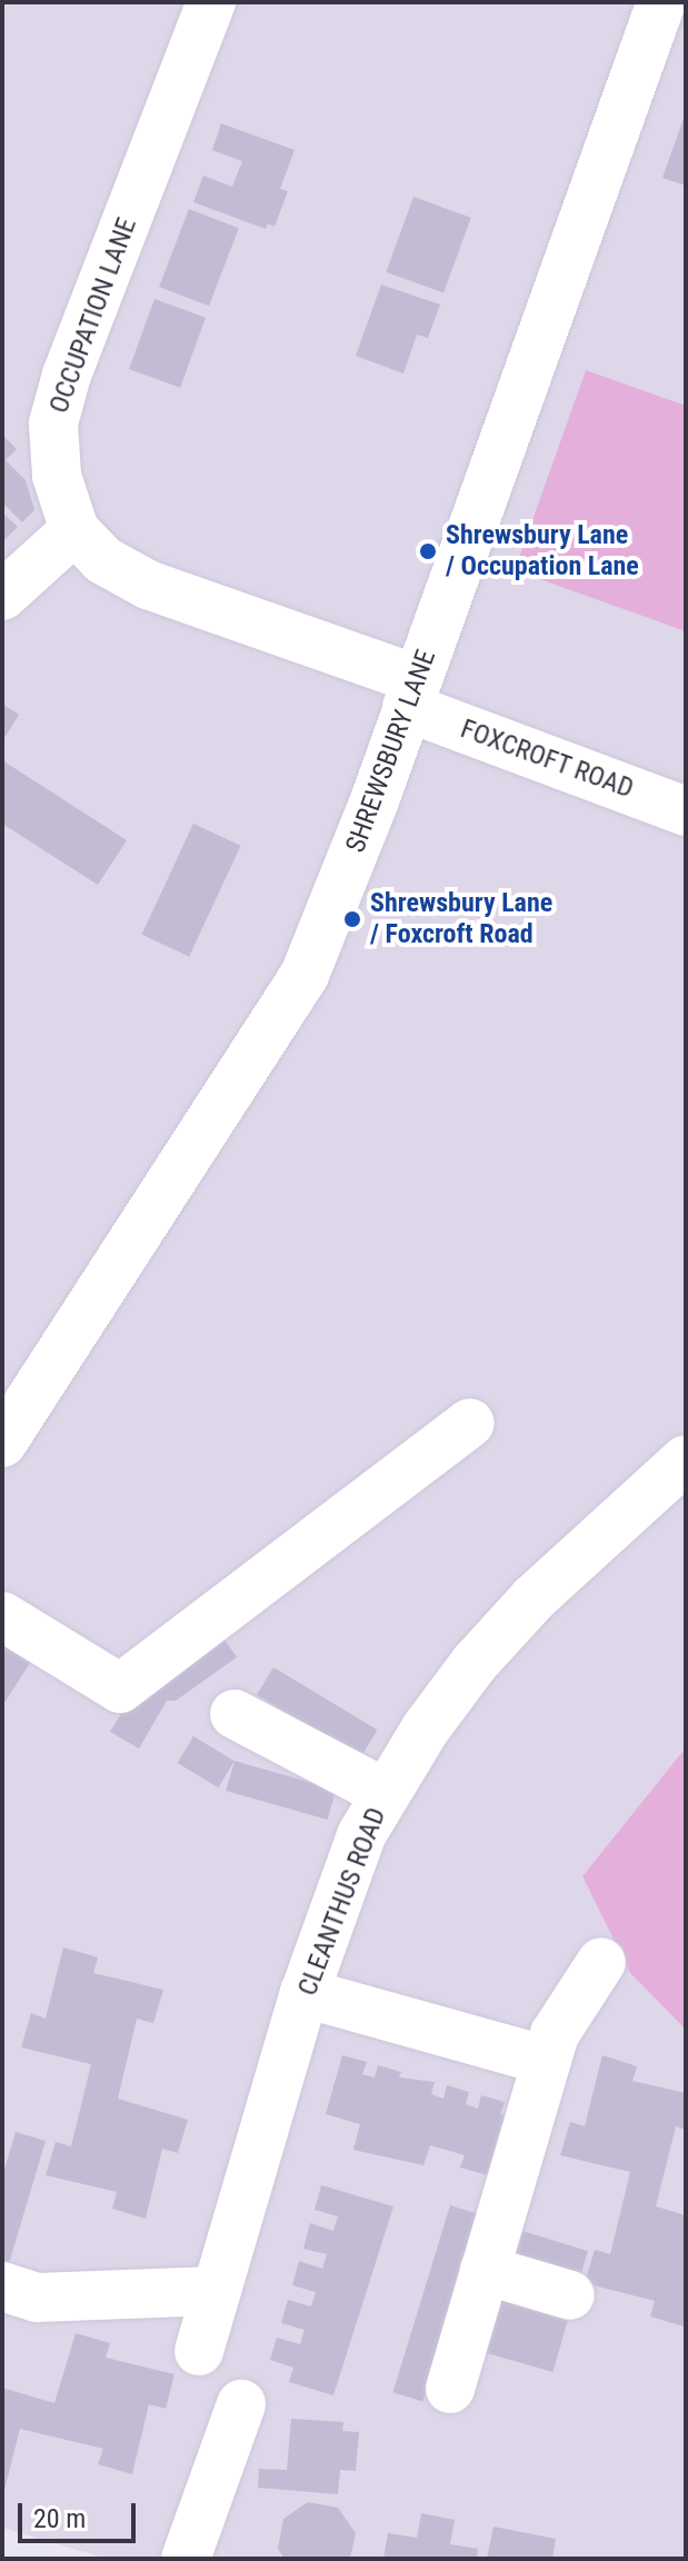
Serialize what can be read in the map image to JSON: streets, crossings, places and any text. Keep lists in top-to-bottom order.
{
  "streets": {
    "street": [
      "OCCUPATION LANE",
      "SHREWSBURY LANE",
      "FOXCROFT ROAD",
      "CLEANTHUS ROAD"
    ]
  },
  "crossings": [
    ["OCCUPATION LANE", "SHREWSBURY LANE"],
    ["OCCUPATION LANE", "FOXCROFT ROAD"],
    ["SHREWSBURY LANE", "FOXCROFT ROAD"]
  ],
  "places": ["Shrewsbury Lane / Occupation Lane", "Shrewsbury Lane / Foxcroft Road"],
  "scale_bar": "20 m"
}
